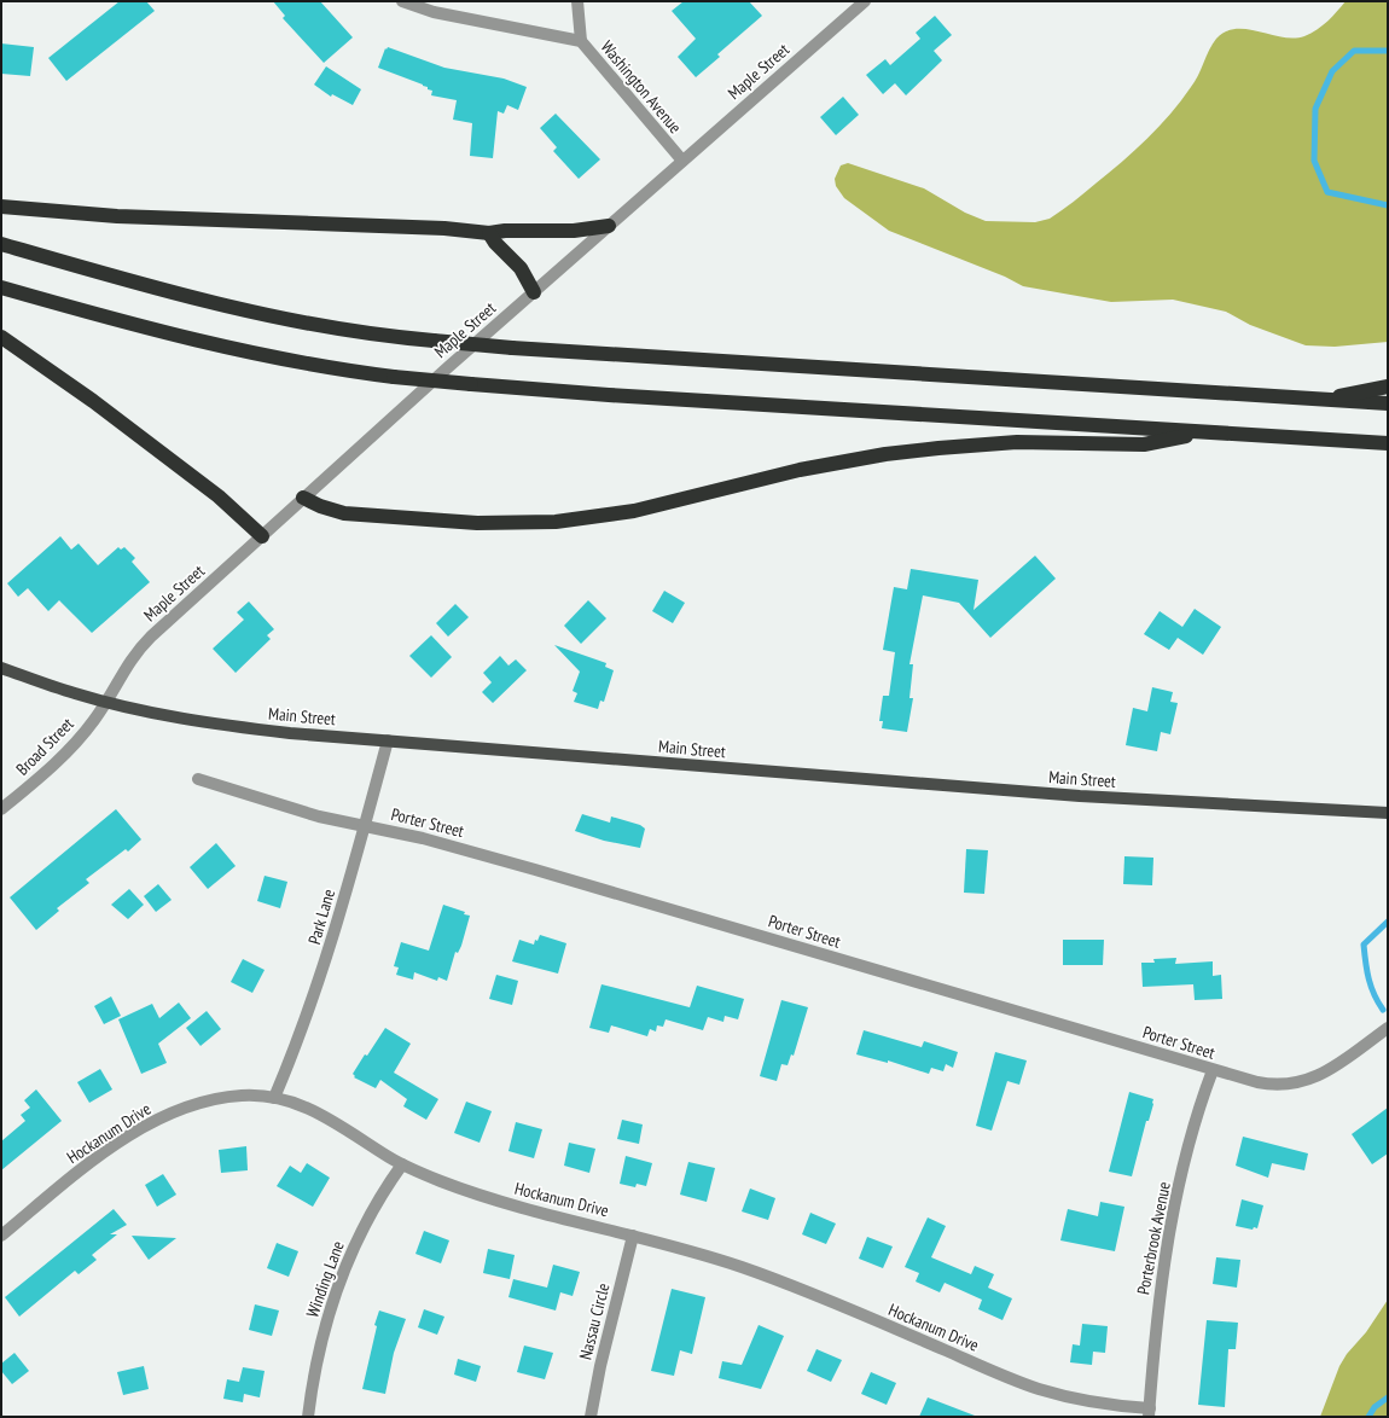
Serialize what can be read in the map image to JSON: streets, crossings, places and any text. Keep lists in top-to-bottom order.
{
  "streets": {
    "main road": ["Main Street"],
    "street": [
      "Maple Street",
      "Washington Avenue",
      "Broad Street",
      "Porter Street",
      "Park Lane",
      "Hockanum Drive",
      "Porterbrook Avenue",
      "Winding Lane",
      "Nassau Circle"
    ]
  },
  "crossings": [
    ["Maple Street", "Washington Avenue"],
    ["Maple Street", "Main Street"],
    ["Maple Street", "Broad Street"],
    ["Main Street", "Broad Street"],
    ["Main Street", "Park Lane"],
    ["Porter Street", "Park Lane"],
    ["Porter Street", "Porterbrook Avenue"],
    ["Park Lane", "Hockanum Drive"],
    ["Hockanum Drive", "Porterbrook Avenue"],
    ["Hockanum Drive", "Winding Lane"],
    ["Hockanum Drive", "Nassau Circle"]
  ]
}
